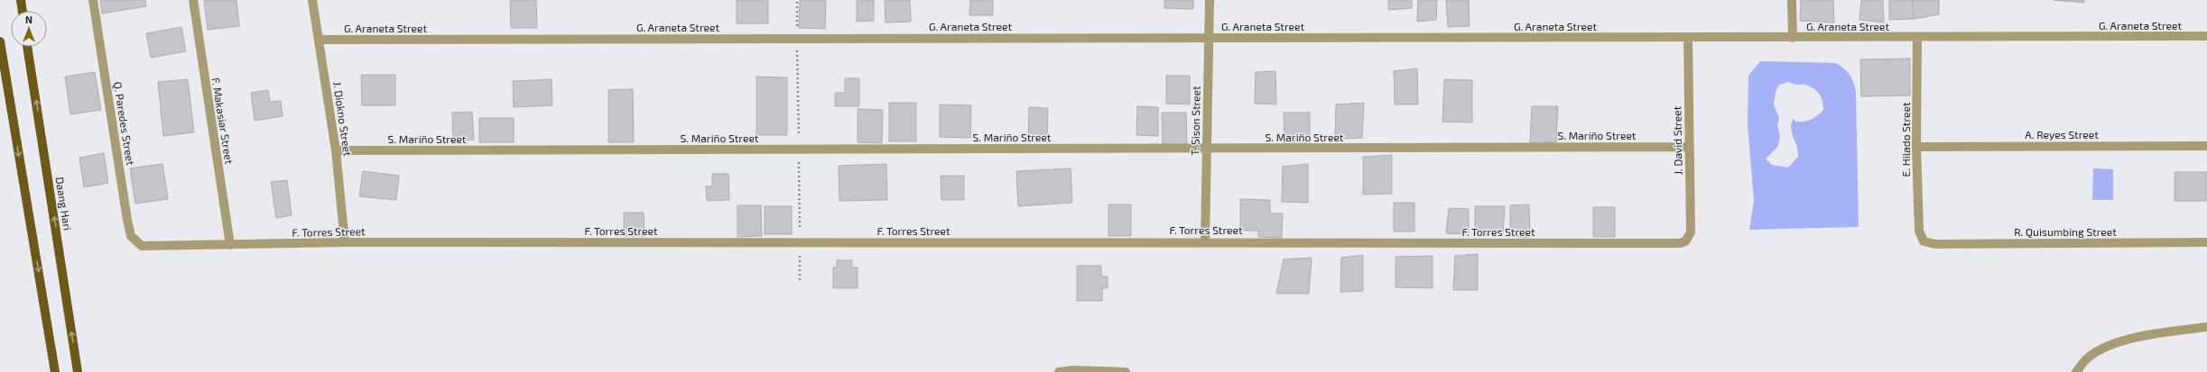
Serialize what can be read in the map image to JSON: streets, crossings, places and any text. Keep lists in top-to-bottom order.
{
  "streets": {
    "main road": ["Daang Hari"],
    "street": [
      "G. Araneta Street",
      "J. Diokno Street",
      "F. Makasiar Street",
      "T. Sison Street",
      "Q. Paredes Street",
      "A. Reyes Street",
      "S. Mariño Street",
      "E. Hilado Street",
      "J. David Street",
      "F. Torres Street",
      "R. Quisumbing Street"
    ]
  },
  "crossings": [
    ["G. Araneta Street", "J. Diokno Street"],
    ["G. Araneta Street", "T. Sison Street"],
    ["G. Araneta Street", "E. Hilado Street"],
    ["G. Araneta Street", "J. David Street"],
    ["J. Diokno Street", "S. Mariño Street"],
    ["J. Diokno Street", "F. Torres Street"],
    ["F. Makasiar Street", "F. Torres Street"],
    ["T. Sison Street", "S. Mariño Street"],
    ["T. Sison Street", "F. Torres Street"],
    ["Q. Paredes Street", "F. Torres Street"],
    ["A. Reyes Street", "E. Hilado Street"],
    ["S. Mariño Street", "J. David Street"],
    ["E. Hilado Street", "R. Quisumbing Street"],
    ["J. David Street", "F. Torres Street"]
  ],
  "north": "top"
}
